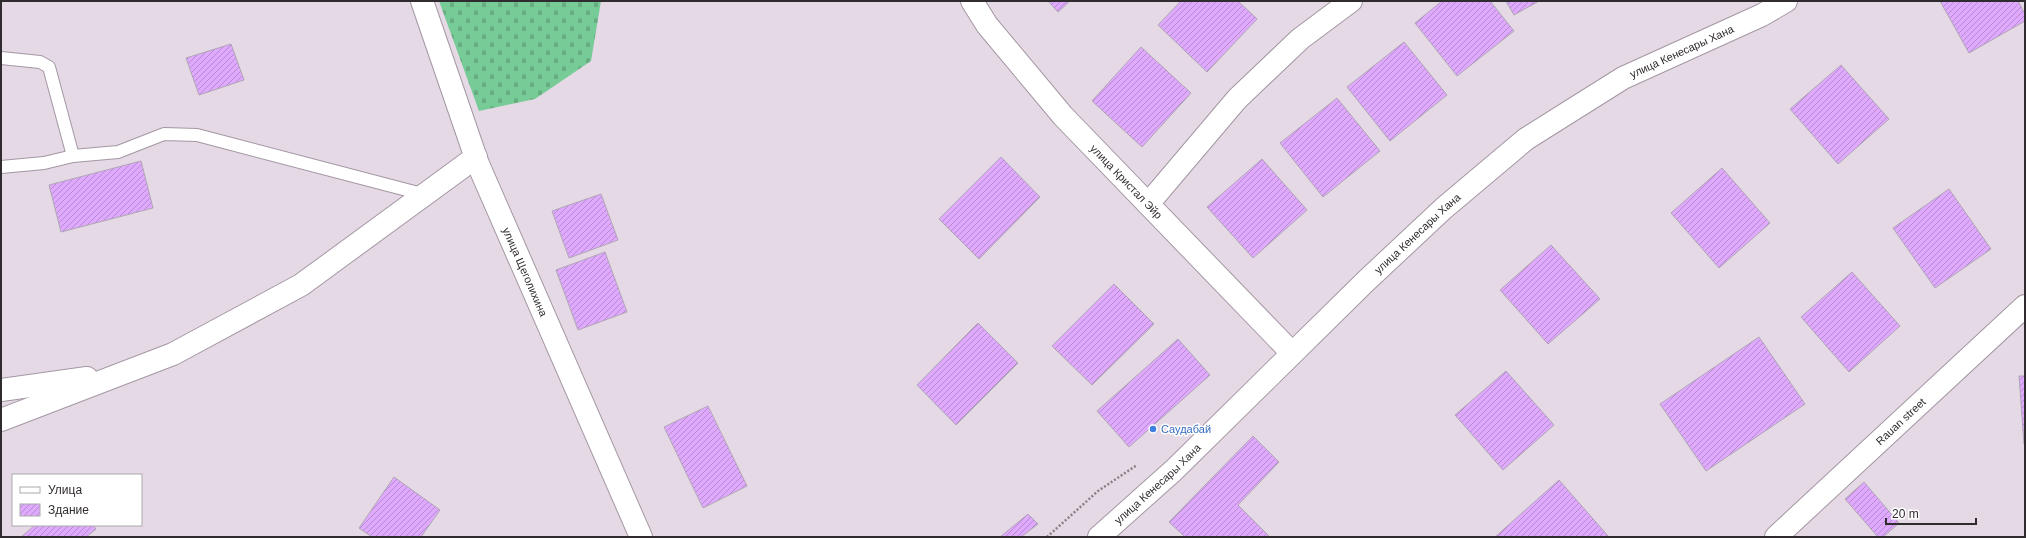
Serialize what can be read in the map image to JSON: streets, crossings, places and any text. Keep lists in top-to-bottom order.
{
  "streets": {
    "street": [
      "улица Кенесары Хана",
      "улица Кристал Эйр",
      "улица Щеголихина",
      "Rauan street"
    ]
  },
  "crossings": [
    ["улица Кенесары Хана", "улица Кристал Эйр"]
  ],
  "places": ["Саудабай"],
  "legend": ["Улица", "Здание"],
  "scale_bar": "20 m"
}
